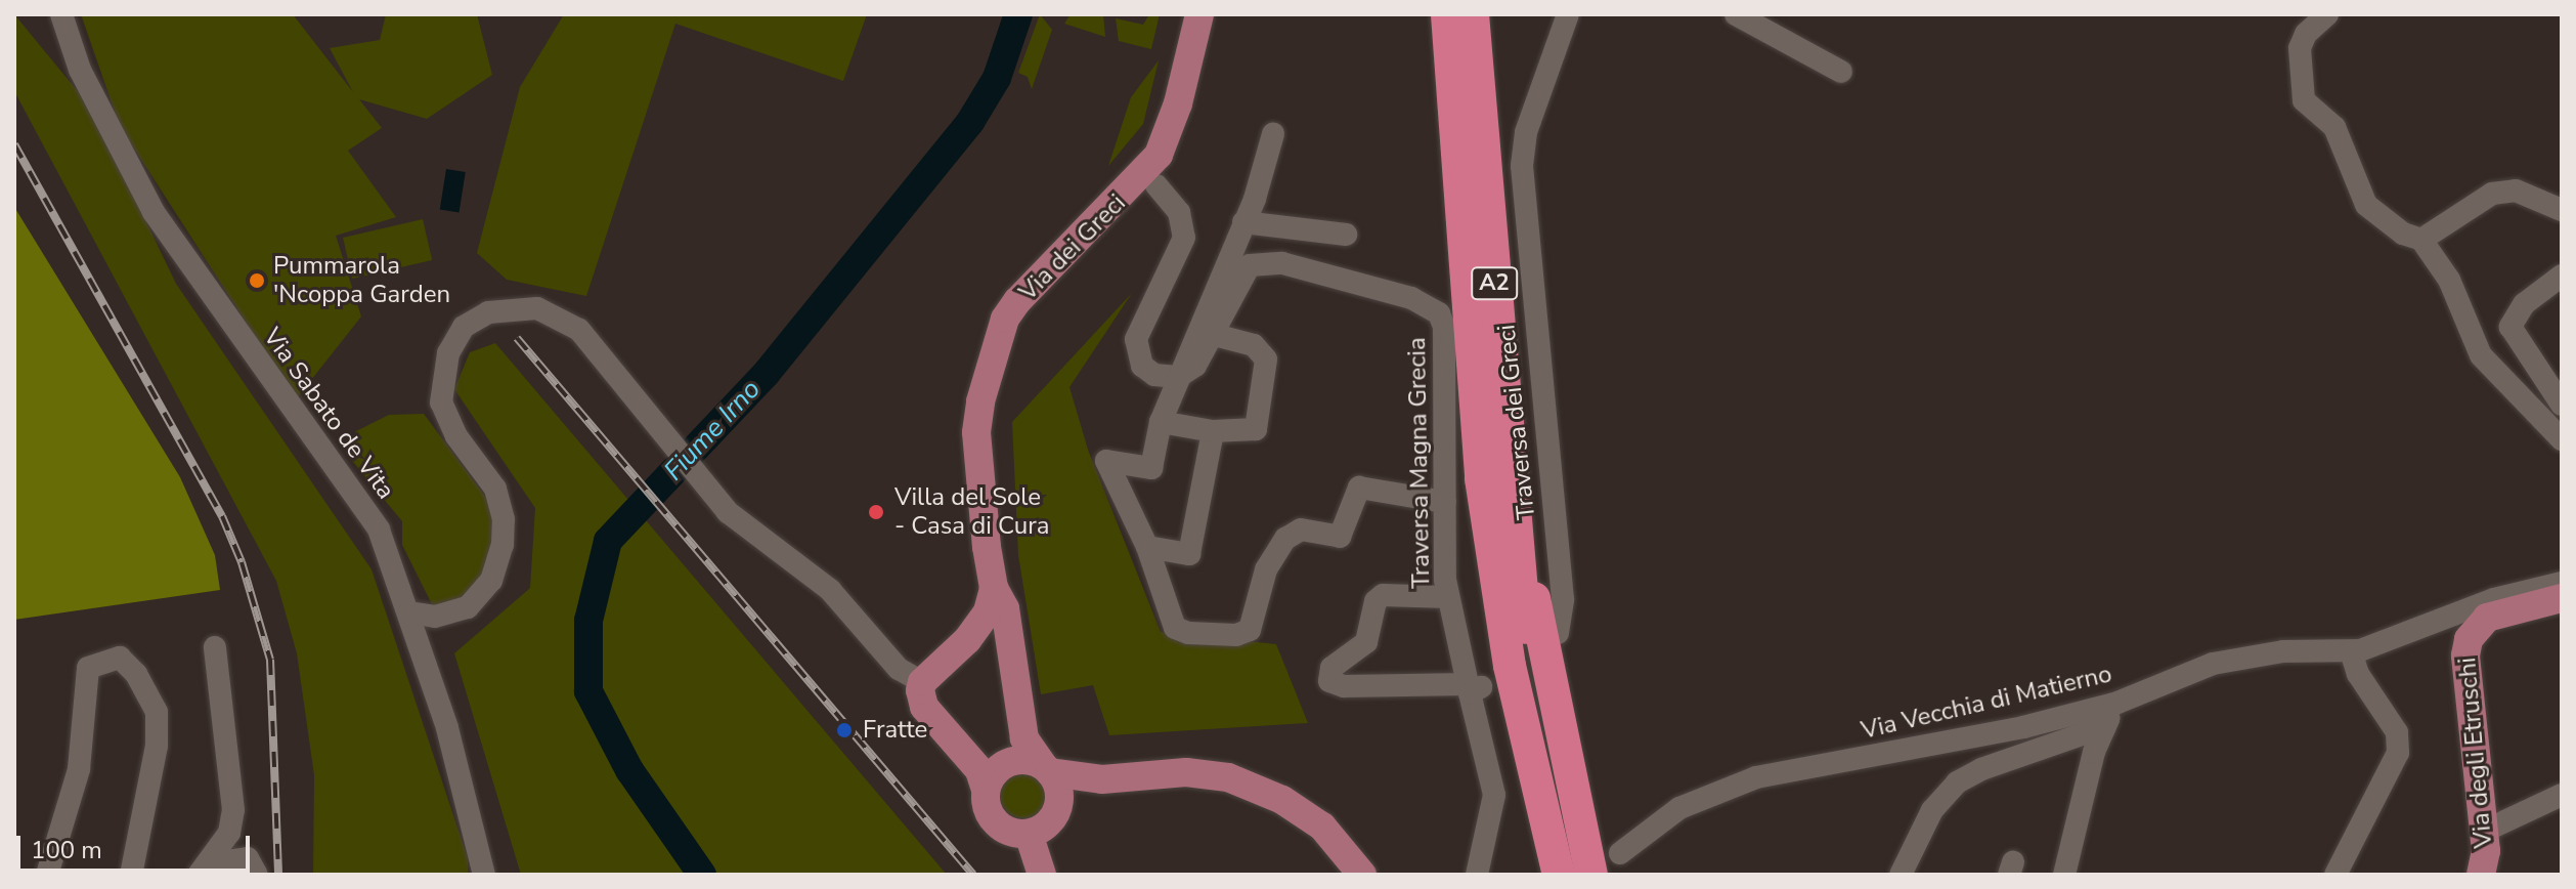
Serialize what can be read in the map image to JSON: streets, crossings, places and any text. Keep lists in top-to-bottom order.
{
  "streets": {
    "highway": ["A2"],
    "main road": ["Via dei Greci", "Via degli Etruschi"],
    "street": [
      "Via Sabato de Vita",
      "Traversa dei Greci",
      "Traversa Magna Grecia",
      "Via Vecchia di Matierno"
    ]
  },
  "crossings": [
    ["Via Vecchia di Matierno", "Via degli Etruschi"]
  ],
  "water": ["Fiume Irno"],
  "places": ["Pummarola 'Ncoppa Garden", "Villa del Sole - Casa di Cura", "Fratte"],
  "scale_bar": "100 m"
}
